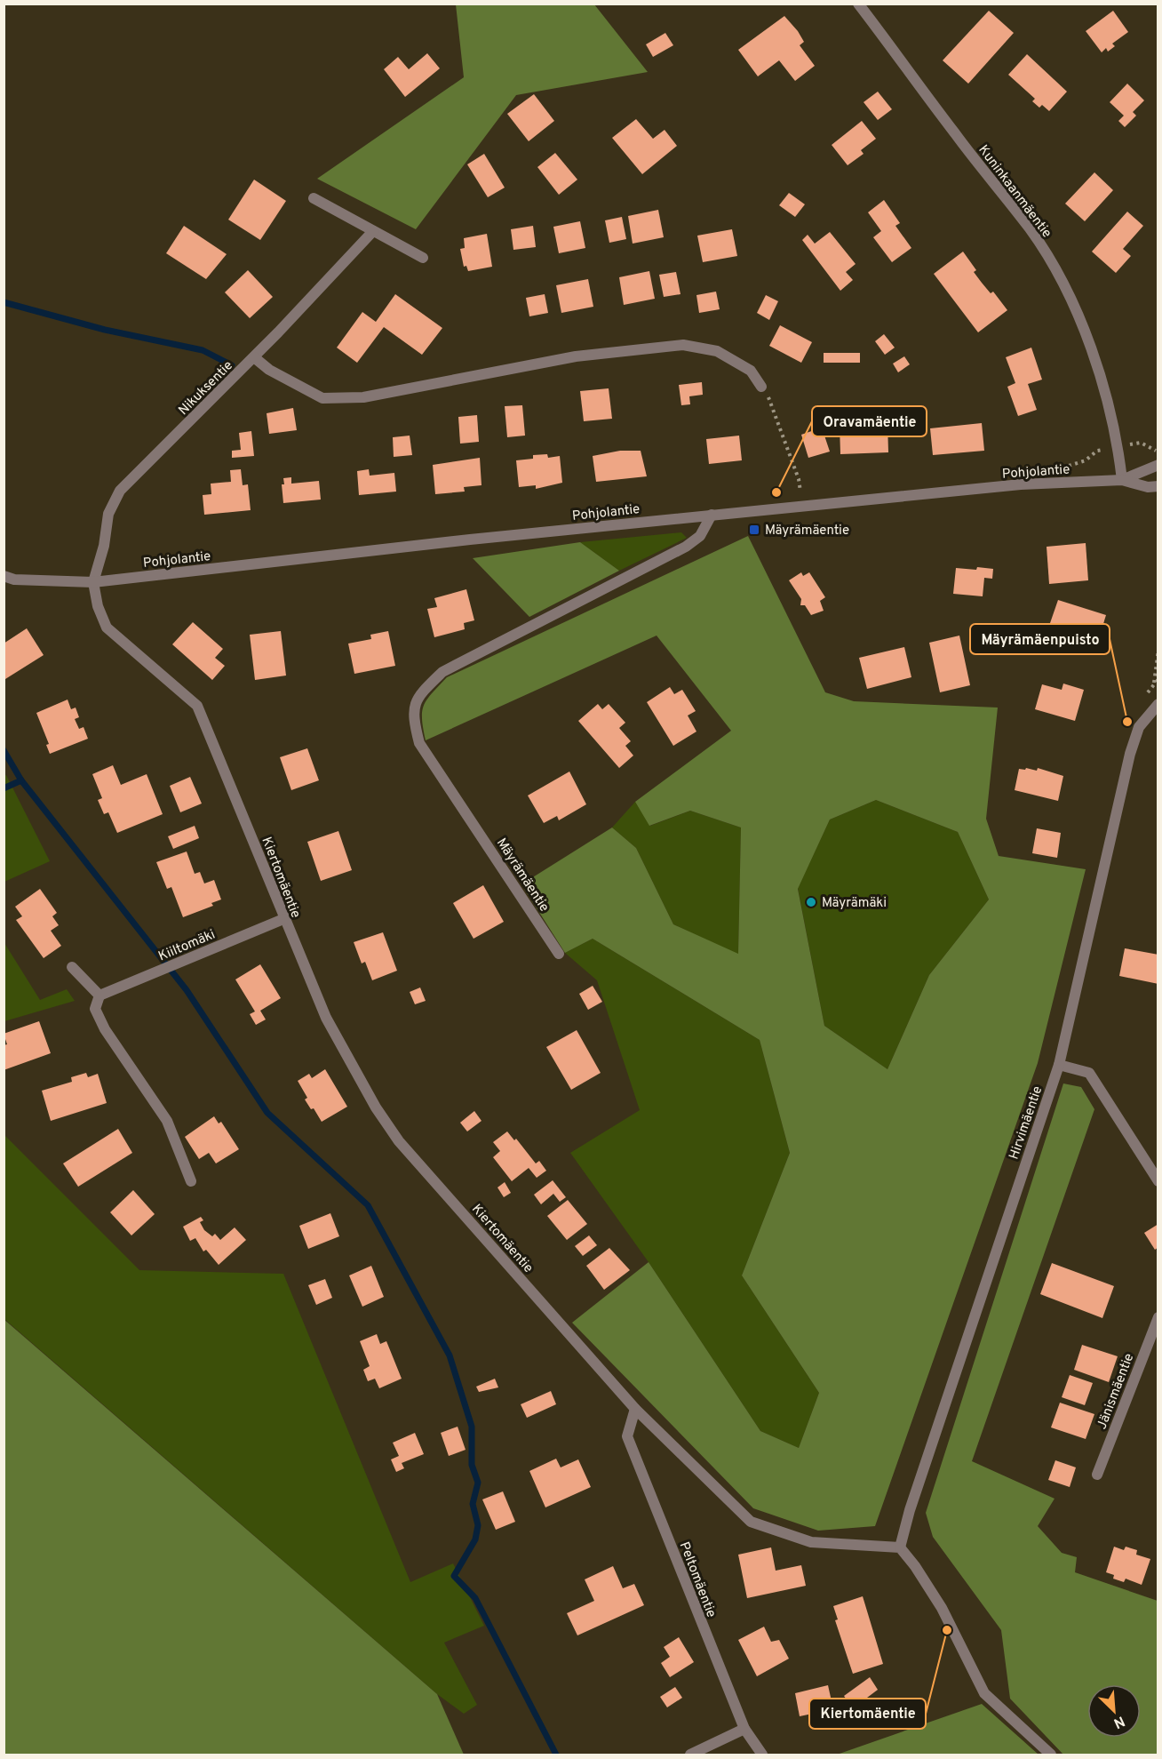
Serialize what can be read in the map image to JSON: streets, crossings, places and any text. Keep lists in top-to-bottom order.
{
  "streets": {
    "street": [
      "Kuninkaanmäentie",
      "Nikuksentie",
      "Pohjolantie",
      "Mäyrämäentie",
      "Kiertomäentie",
      "Kiiltomäki",
      "Hirvimäentie",
      "Jänismäentie",
      "Peltomäentie"
    ]
  },
  "crossings": [
    ["Kuninkaanmäentie", "Pohjolantie"],
    ["Nikuksentie", "Pohjolantie"],
    ["Nikuksentie", "Kiertomäentie"],
    ["Pohjolantie", "Mäyrämäentie"],
    ["Pohjolantie", "Kiertomäentie"],
    ["Kiertomäentie", "Kiiltomäki"],
    ["Kiertomäentie", "Hirvimäentie"],
    ["Kiertomäentie", "Peltomäentie"]
  ],
  "places": {
    "other": [
      "Oravamäentie",
      "Mäyrämäenpuisto",
      "Mäyrämäki",
      "Kiertomäentie"
    ],
    "transit": ["Mäyrämäentie"]
  },
  "north": "bottom right"
}
